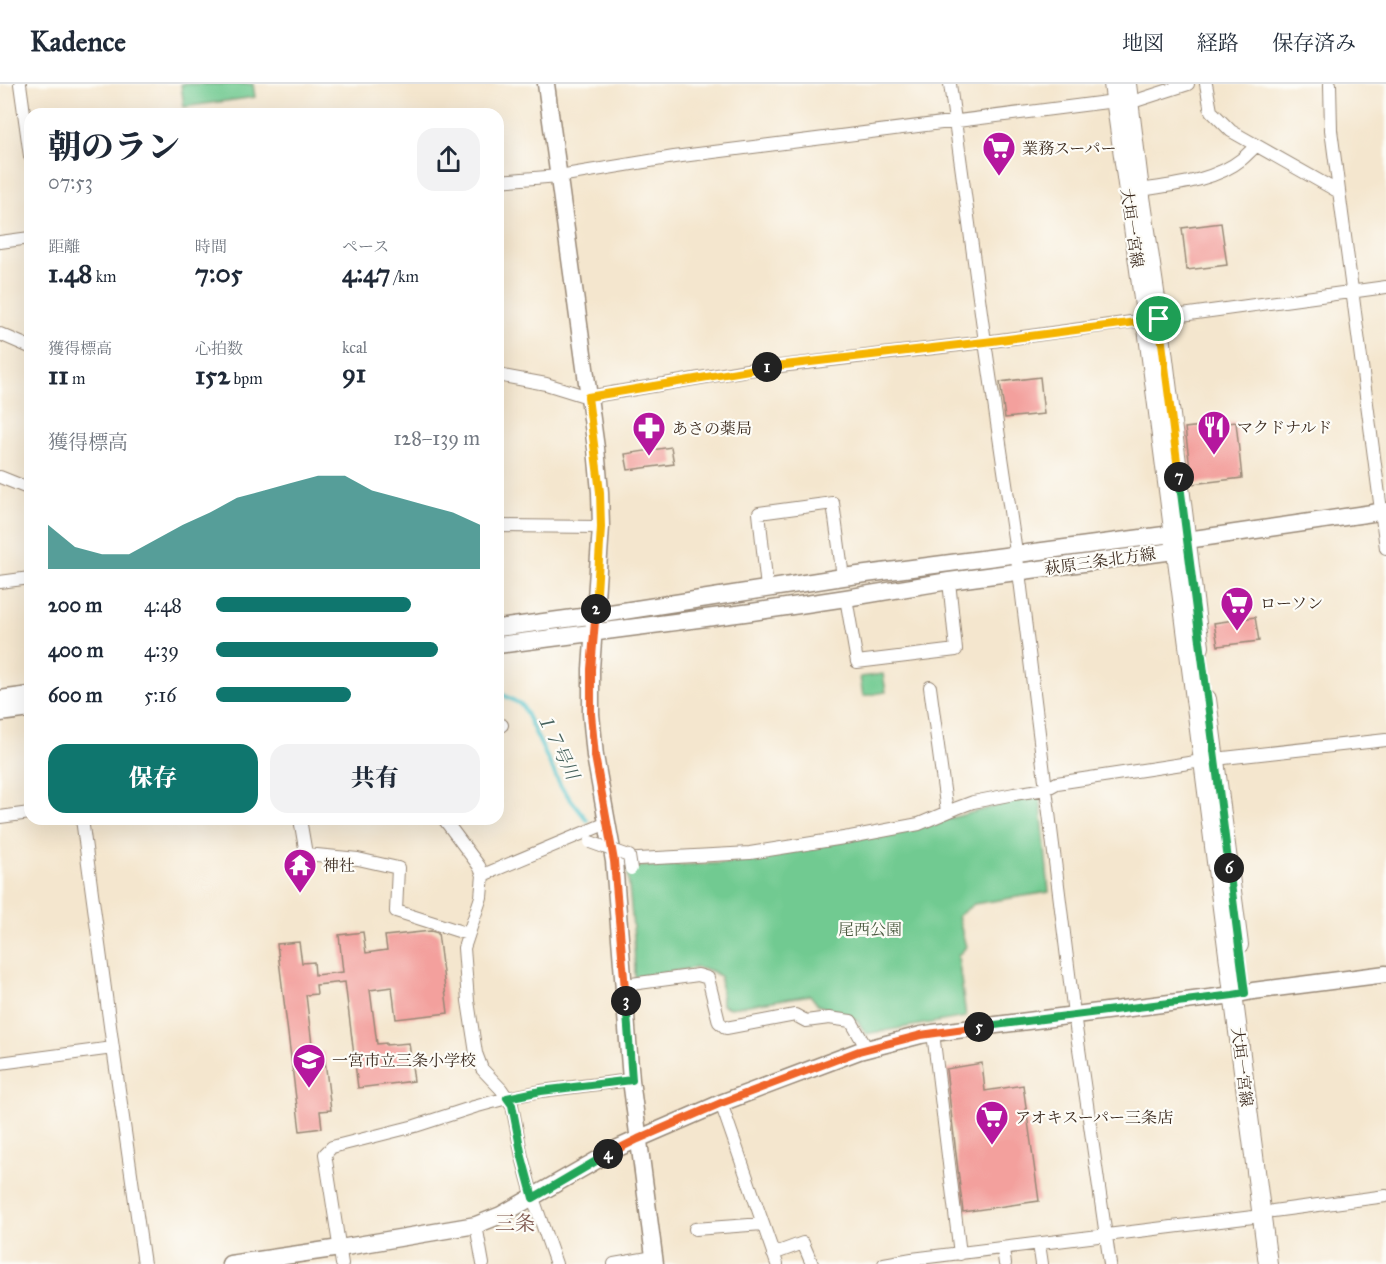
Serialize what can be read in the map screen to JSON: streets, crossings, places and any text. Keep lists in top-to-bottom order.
{
  "streets": {
    "main road": ["大垣一宮線"],
    "street": ["萩原三条北方線"]
  },
  "crossings": [
    ["大垣一宮線", "萩原三条北方線"]
  ],
  "districts": ["三条"],
  "water": ["１７号川"],
  "parks": ["尾西公園"],
  "places": {
    "supermarket": ["業務スーパー", "ローソン", "アオキスーパー三条店"],
    "restaurant": ["マクドナルド"],
    "pharmacy": ["あさの薬局"],
    "temple": ["神社"],
    "school or university": ["一宮市立三条小学校"]
  },
  "page": {
    "header": "Kadence",
    "nav": ["地図", "経路", "保存済み"],
    "heading": ["朝のラン", "07:53"],
    "stats": [
      ["距離", "1.48 km"],
      ["時間", "7:05"],
      ["ペース", "4:47 /km"],
      ["獲得標高", "11 m"],
      ["心拍数", "152 bpm"],
      ["kcal", "91"]
    ],
    "pins": [
      "1",
      "7",
      "2",
      "6",
      "3",
      "5",
      "4"
    ],
    "chart": ["獲得標高", "128–139 m"],
    "list": [
      {
        "name": "200 m",
        "note": "4:48"
      },
      {
        "name": "400 m",
        "note": "4:39"
      },
      {
        "name": "600 m",
        "note": "5:16"
      }
    ],
    "buttons": ["保存", "共有"]
  }
}
